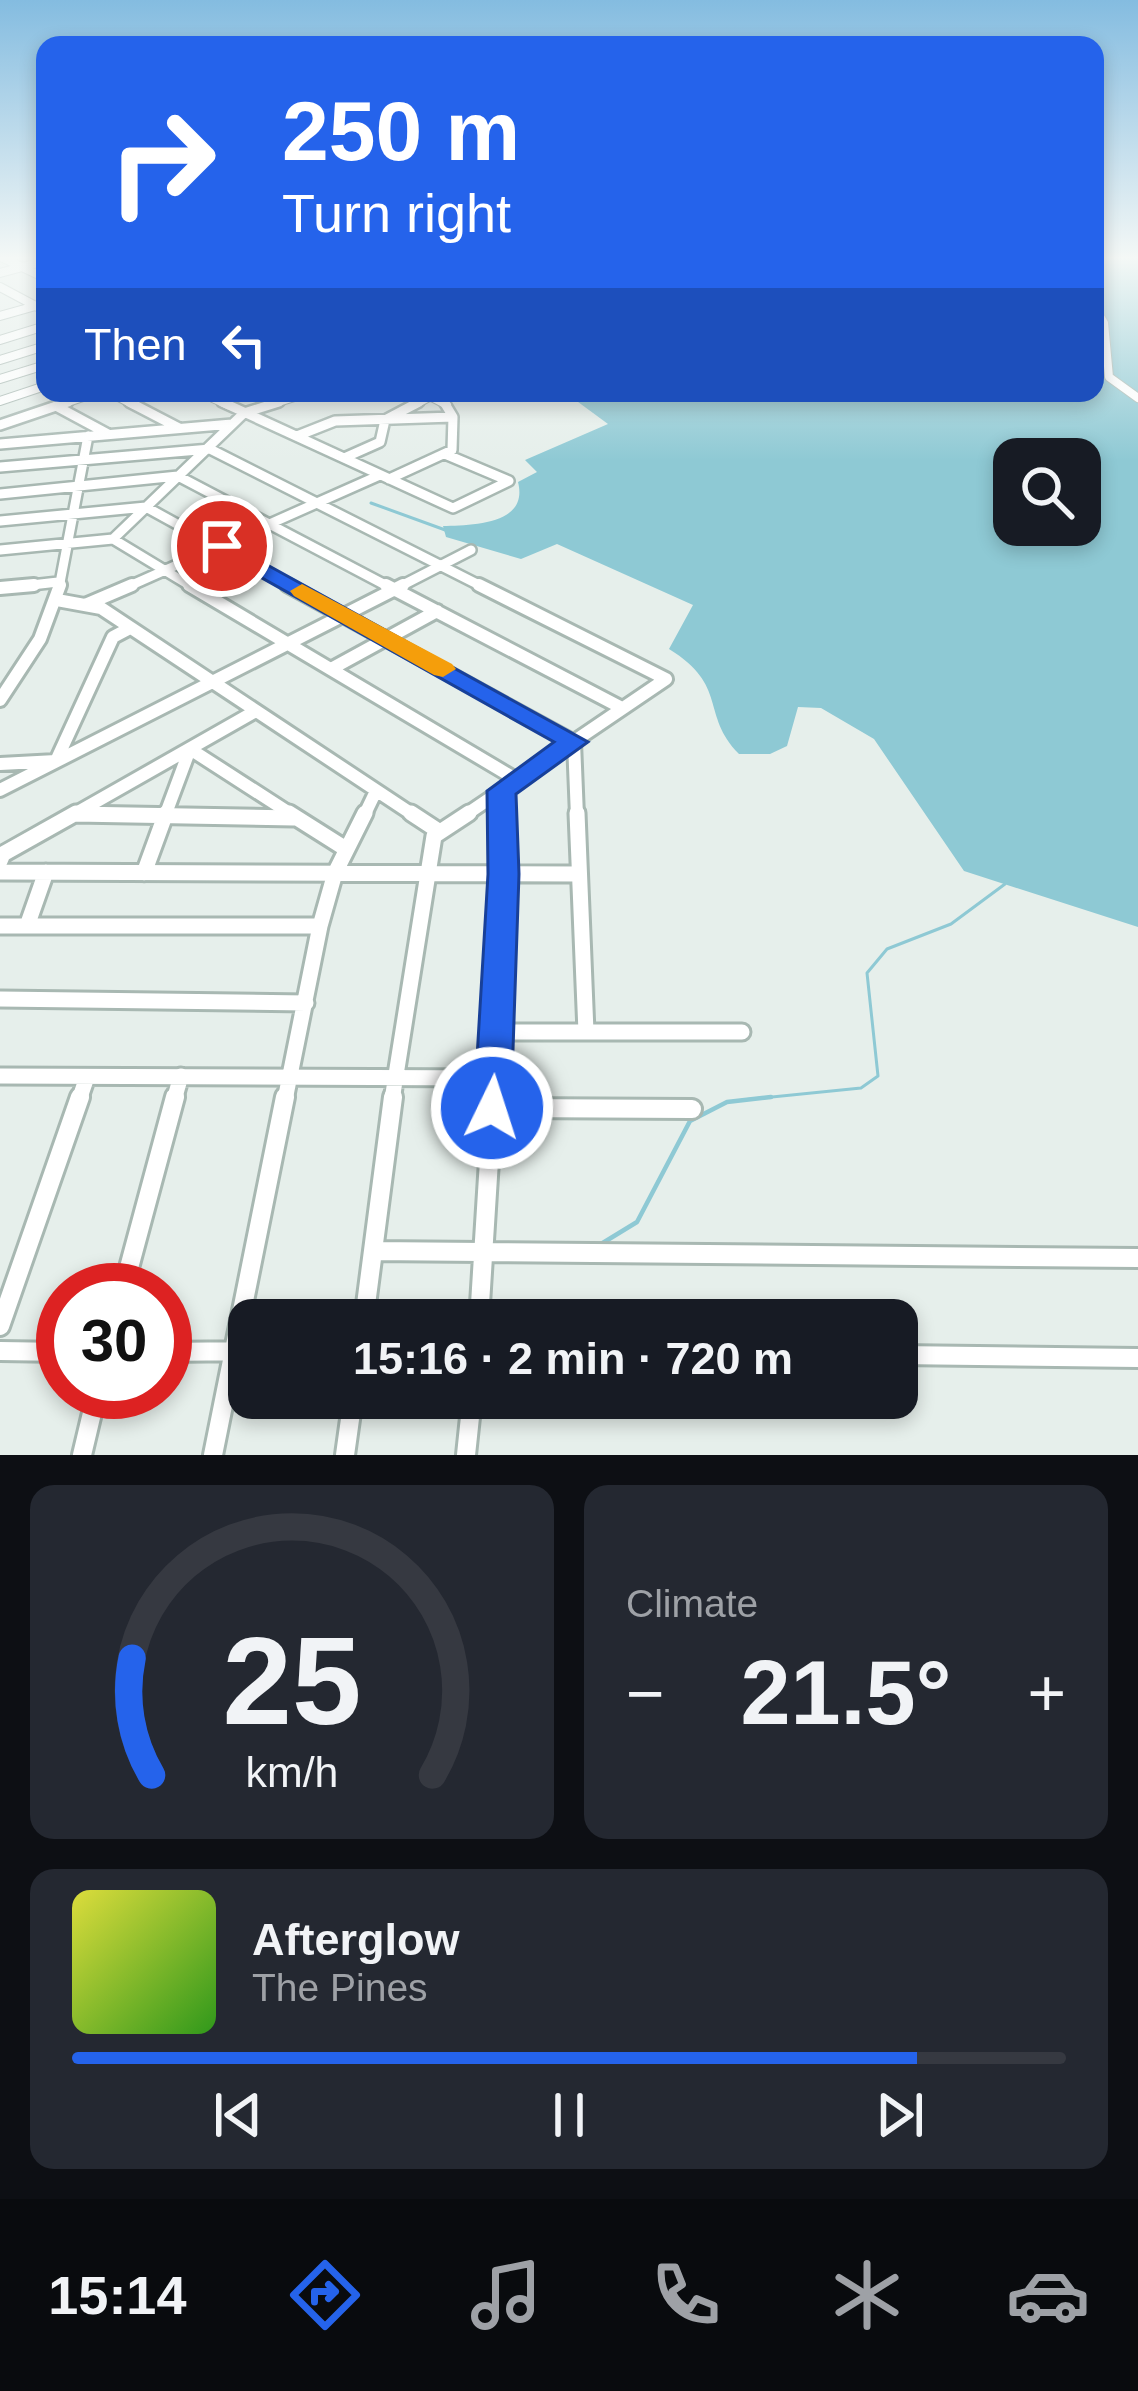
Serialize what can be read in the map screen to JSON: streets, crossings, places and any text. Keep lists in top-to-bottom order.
{
  "page": {
    "turn": ["250 m", "Turn right"],
    "then": "Then",
    "limit": "30",
    "trip": "15:16 · 2 min · 720 m",
    "tile": "Climate",
    "heat": ["−", "21.5°", "+"],
    "song": ["Afterglow", "The Pines"],
    "tabs": "15:14",
    "gauge": ["25", "km/h"]
  }
}
